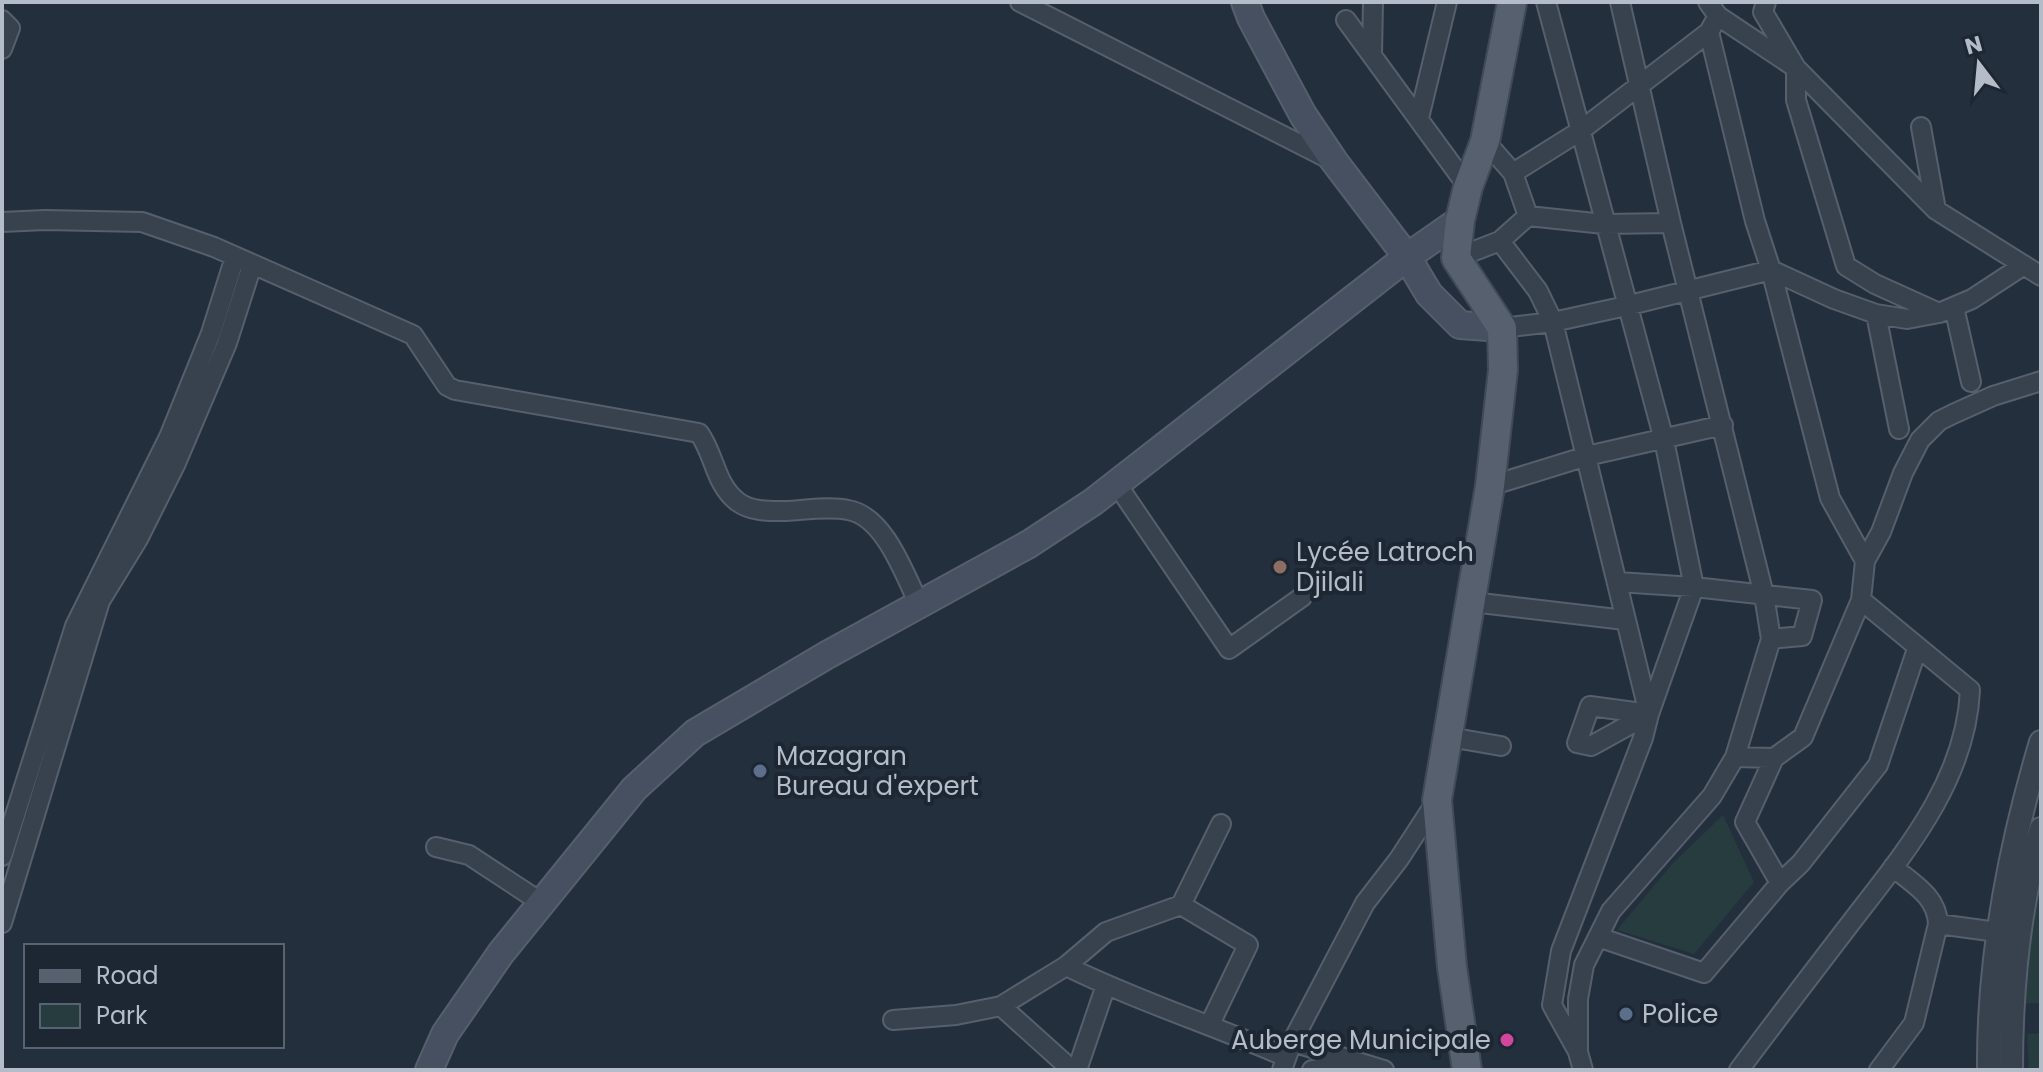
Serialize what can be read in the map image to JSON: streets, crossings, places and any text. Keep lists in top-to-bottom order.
{
  "places": [
    "Lycée Latroch Djilali",
    "Mazagran Bureau d'expert",
    "Police",
    "Auberge Municipale"
  ],
  "legend": ["Road", "Park"],
  "north": "top"
}
